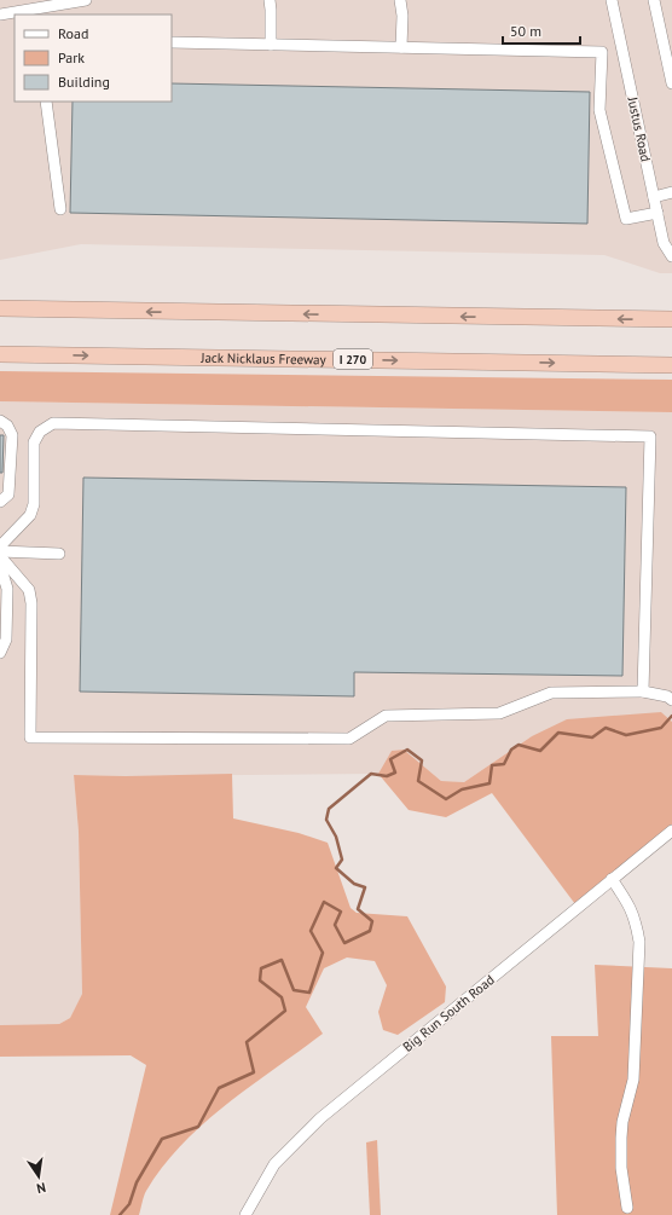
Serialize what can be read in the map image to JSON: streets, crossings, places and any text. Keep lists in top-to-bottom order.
{
  "streets": {
    "highway": ["Jack Nicklaus Freeway", "I 270"],
    "street": ["Justus Road", "Big Run South Road"]
  },
  "legend": ["Road", "Park", "Building"],
  "scale_bar": "50 m",
  "north": "bottom"
}
